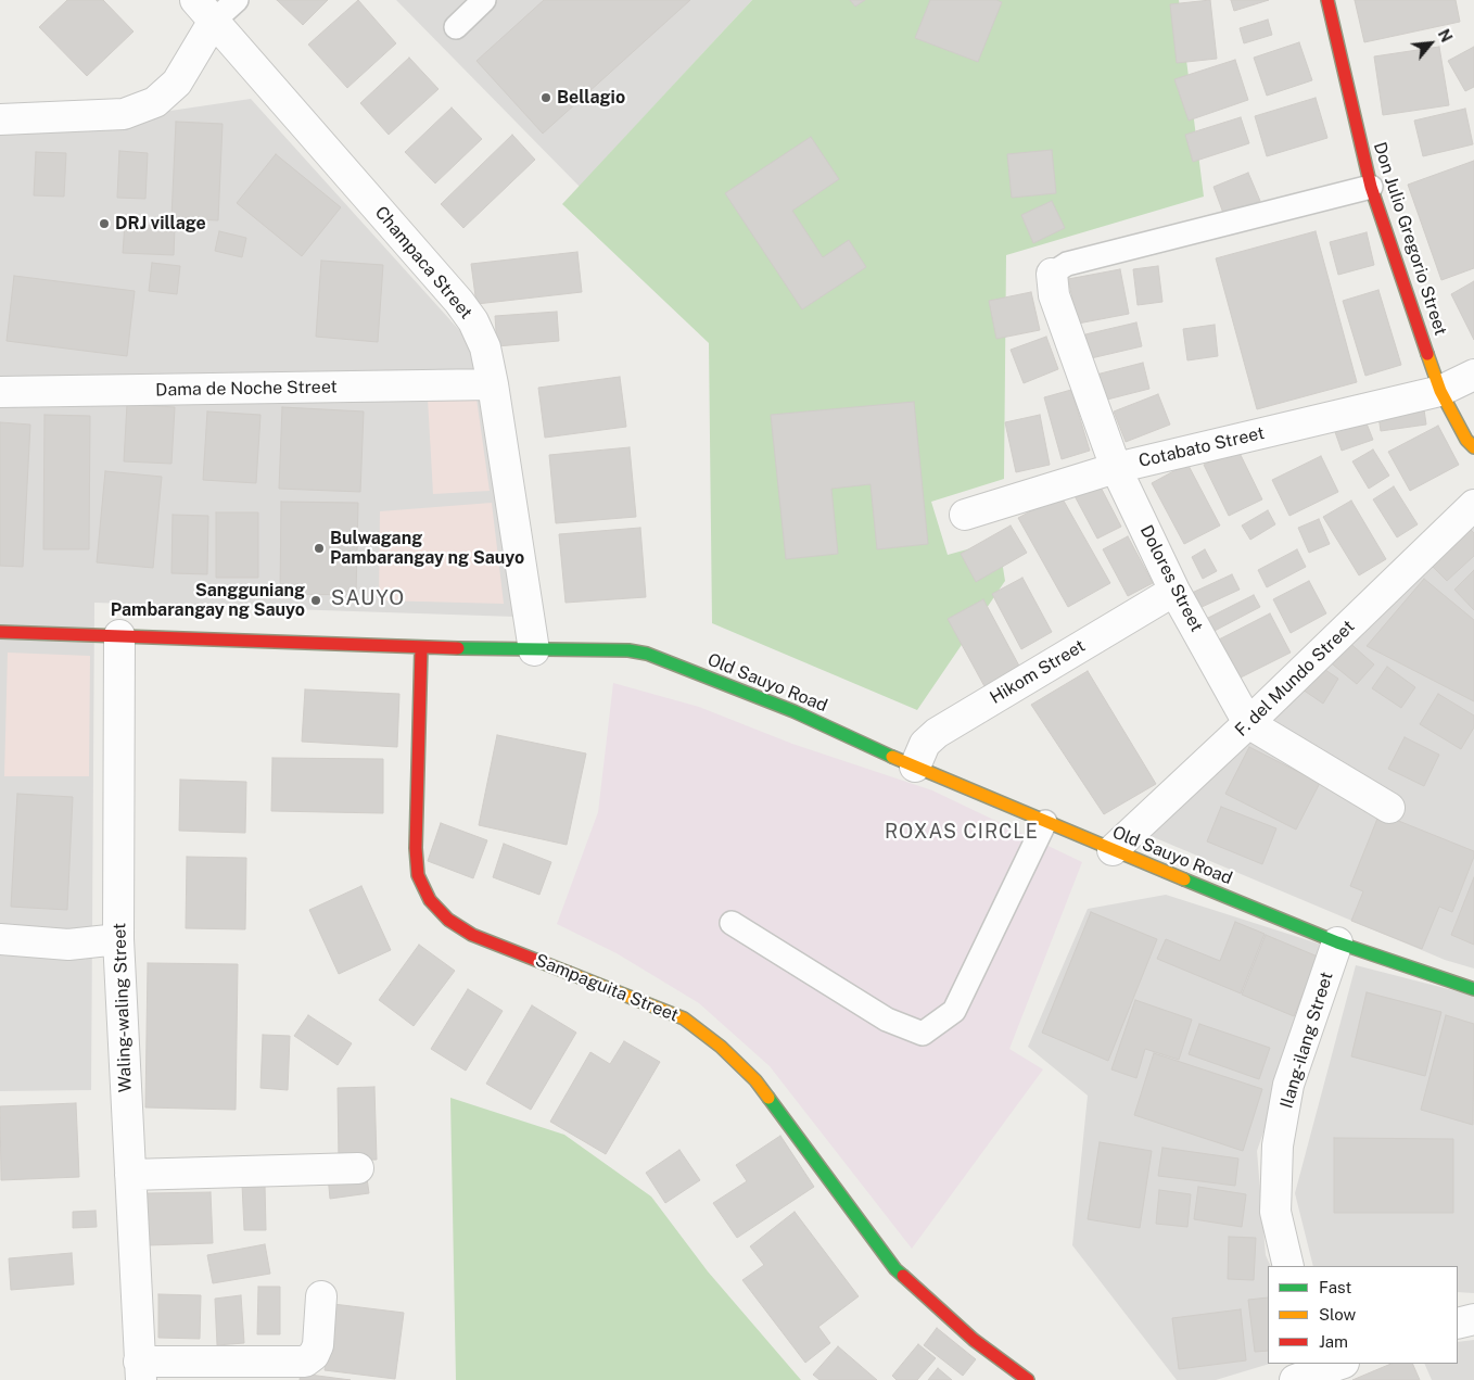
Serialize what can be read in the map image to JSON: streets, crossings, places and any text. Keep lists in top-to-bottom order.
{
  "streets": {
    "main road": ["Don Julio Gregorio Street", "Old Sauyo Road", "Sampaguita Street"],
    "street": [
      "Champaca Street",
      "Dama de Noche Street",
      "Cotabato Street",
      "Dolores Street",
      "Hikom Street",
      "F. del Mundo Street",
      "Waling-waling Street",
      "Ilang-ilang Street"
    ]
  },
  "crossings": [
    ["Don Julio Gregorio Street", "Cotabato Street"],
    ["Champaca Street", "Dama de Noche Street"],
    ["Champaca Street", "Old Sauyo Road"],
    ["Cotabato Street", "Dolores Street"],
    ["Dolores Street", "Hikom Street"],
    ["Dolores Street", "F. del Mundo Street"],
    ["Hikom Street", "Old Sauyo Road"],
    ["F. del Mundo Street", "Old Sauyo Road"],
    ["Old Sauyo Road", "Sampaguita Street"],
    ["Old Sauyo Road", "Waling-waling Street"],
    ["Old Sauyo Road", "Ilang-ilang Street"]
  ],
  "districts": ["SAUYO", "ROXAS CIRCLE"],
  "places": [
    "Bellagio",
    "DRJ village",
    "Bulwagang Pambarangay ng Sauyo",
    "Sangguniang Pambarangay ng Sauyo"
  ],
  "legend": ["Fast", "Slow", "Jam"],
  "north": "top right"
}
